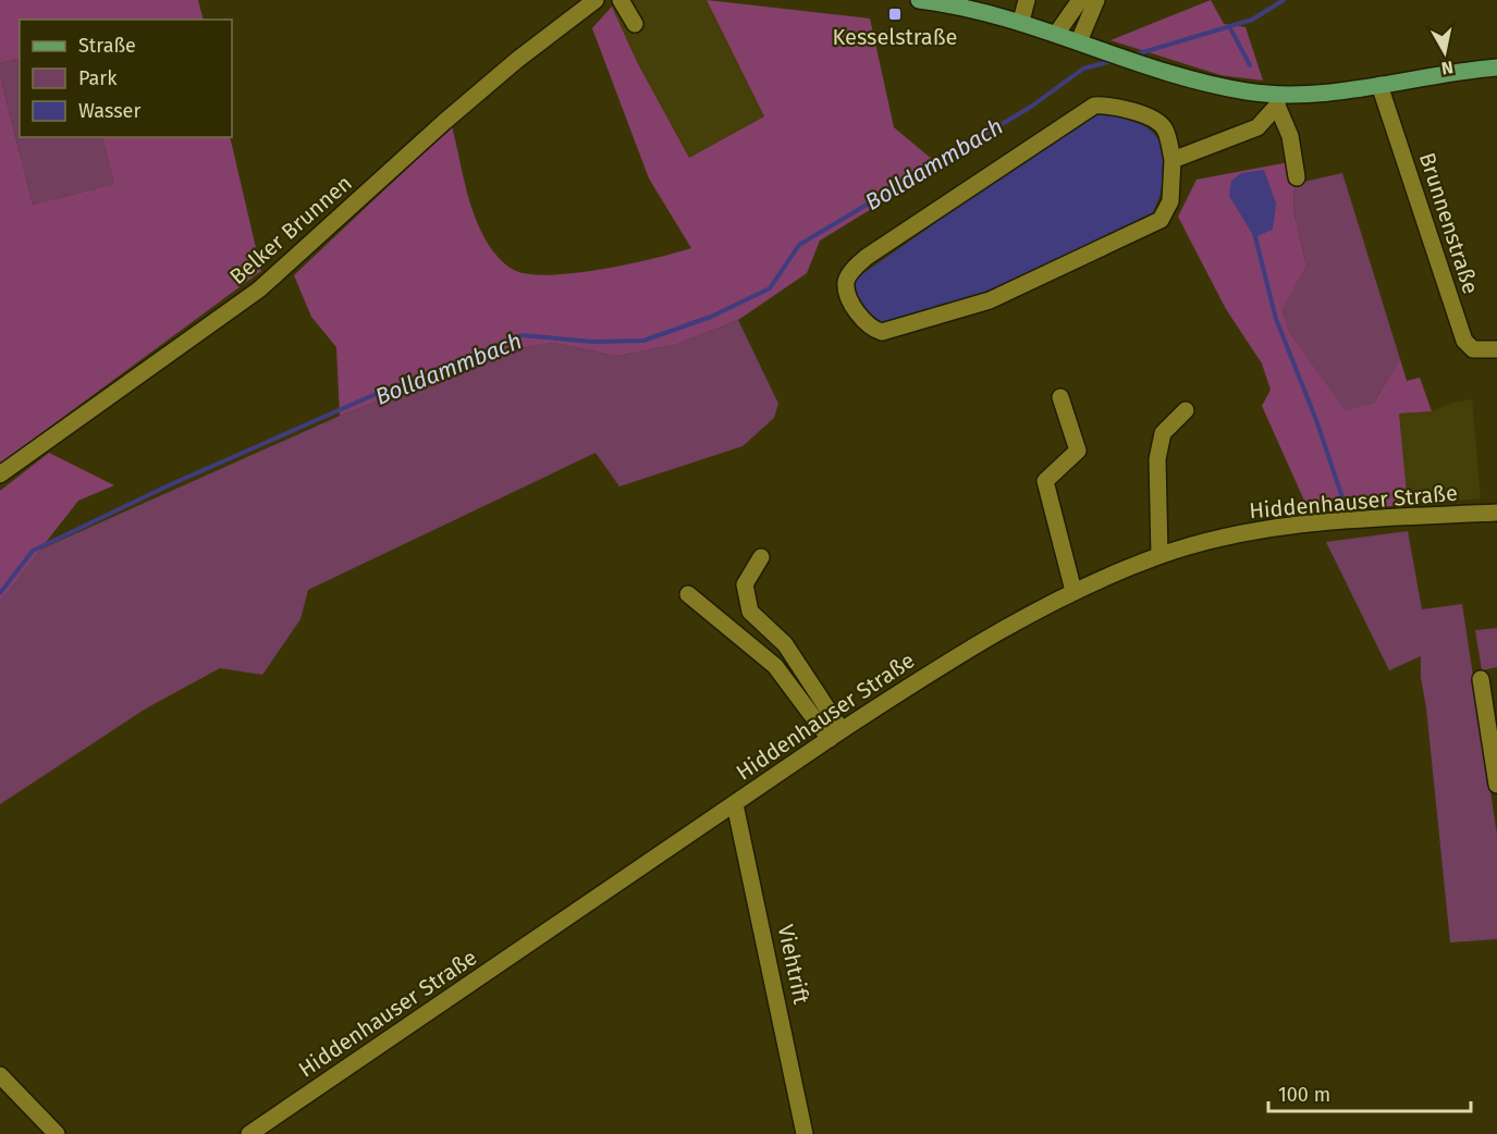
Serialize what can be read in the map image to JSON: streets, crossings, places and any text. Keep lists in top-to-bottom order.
{
  "streets": {
    "street": [
      "Brunnenstraße",
      "Belker Brunnen",
      "Hiddenhauser Straße",
      "Viehtrift"
    ]
  },
  "crossings": [
    ["Hiddenhauser Straße", "Viehtrift"]
  ],
  "water": ["Bolldammbach"],
  "places": {
    "transit": ["Kesselstraße"]
  },
  "legend": ["Straße", "Park", "Wasser"],
  "scale_bar": "100 m",
  "north": "bottom"
}
